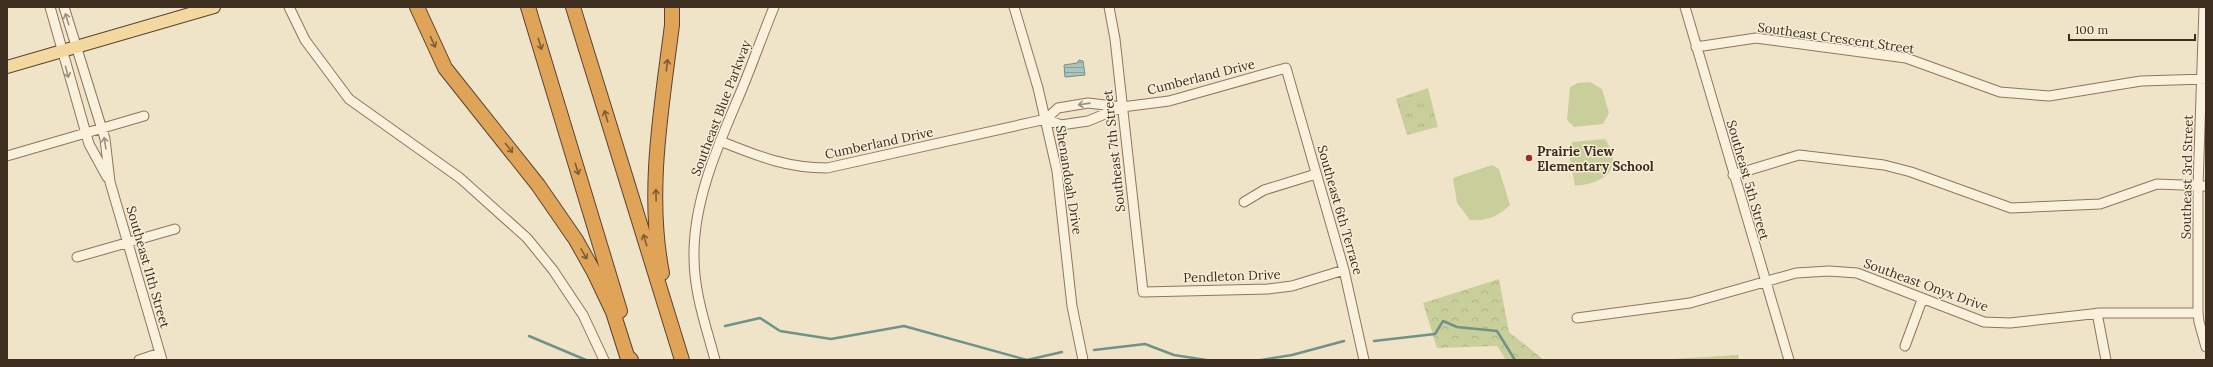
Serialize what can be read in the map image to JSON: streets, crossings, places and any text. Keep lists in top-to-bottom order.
{
  "streets": {
    "street": [
      "Southeast Crescent Street",
      "Cumberland Drive",
      "Southeast Blue Parkway",
      "Southeast 7th Street",
      "Southeast 3rd Street",
      "Shenandoah Drive",
      "Southeast 5th Street",
      "Southeast 6th Terrace",
      "Southeast 11th Street",
      "Pendleton Drive",
      "Southeast Onyx Drive"
    ]
  },
  "crossings": [
    ["Southeast Crescent Street", "Southeast 3rd Street"],
    ["Southeast Crescent Street", "Southeast 5th Street"],
    ["Cumberland Drive", "Southeast Blue Parkway"],
    ["Cumberland Drive", "Southeast 7th Street"],
    ["Cumberland Drive", "Shenandoah Drive"],
    ["Cumberland Drive", "Southeast 6th Terrace"],
    ["Southeast 7th Street", "Pendleton Drive"],
    ["Southeast 3rd Street", "Southeast Onyx Drive"],
    ["Southeast 5th Street", "Southeast Onyx Drive"],
    ["Southeast 6th Terrace", "Pendleton Drive"]
  ],
  "places": ["Prairie View Elementary School"],
  "scale_bar": "100 m"
}
